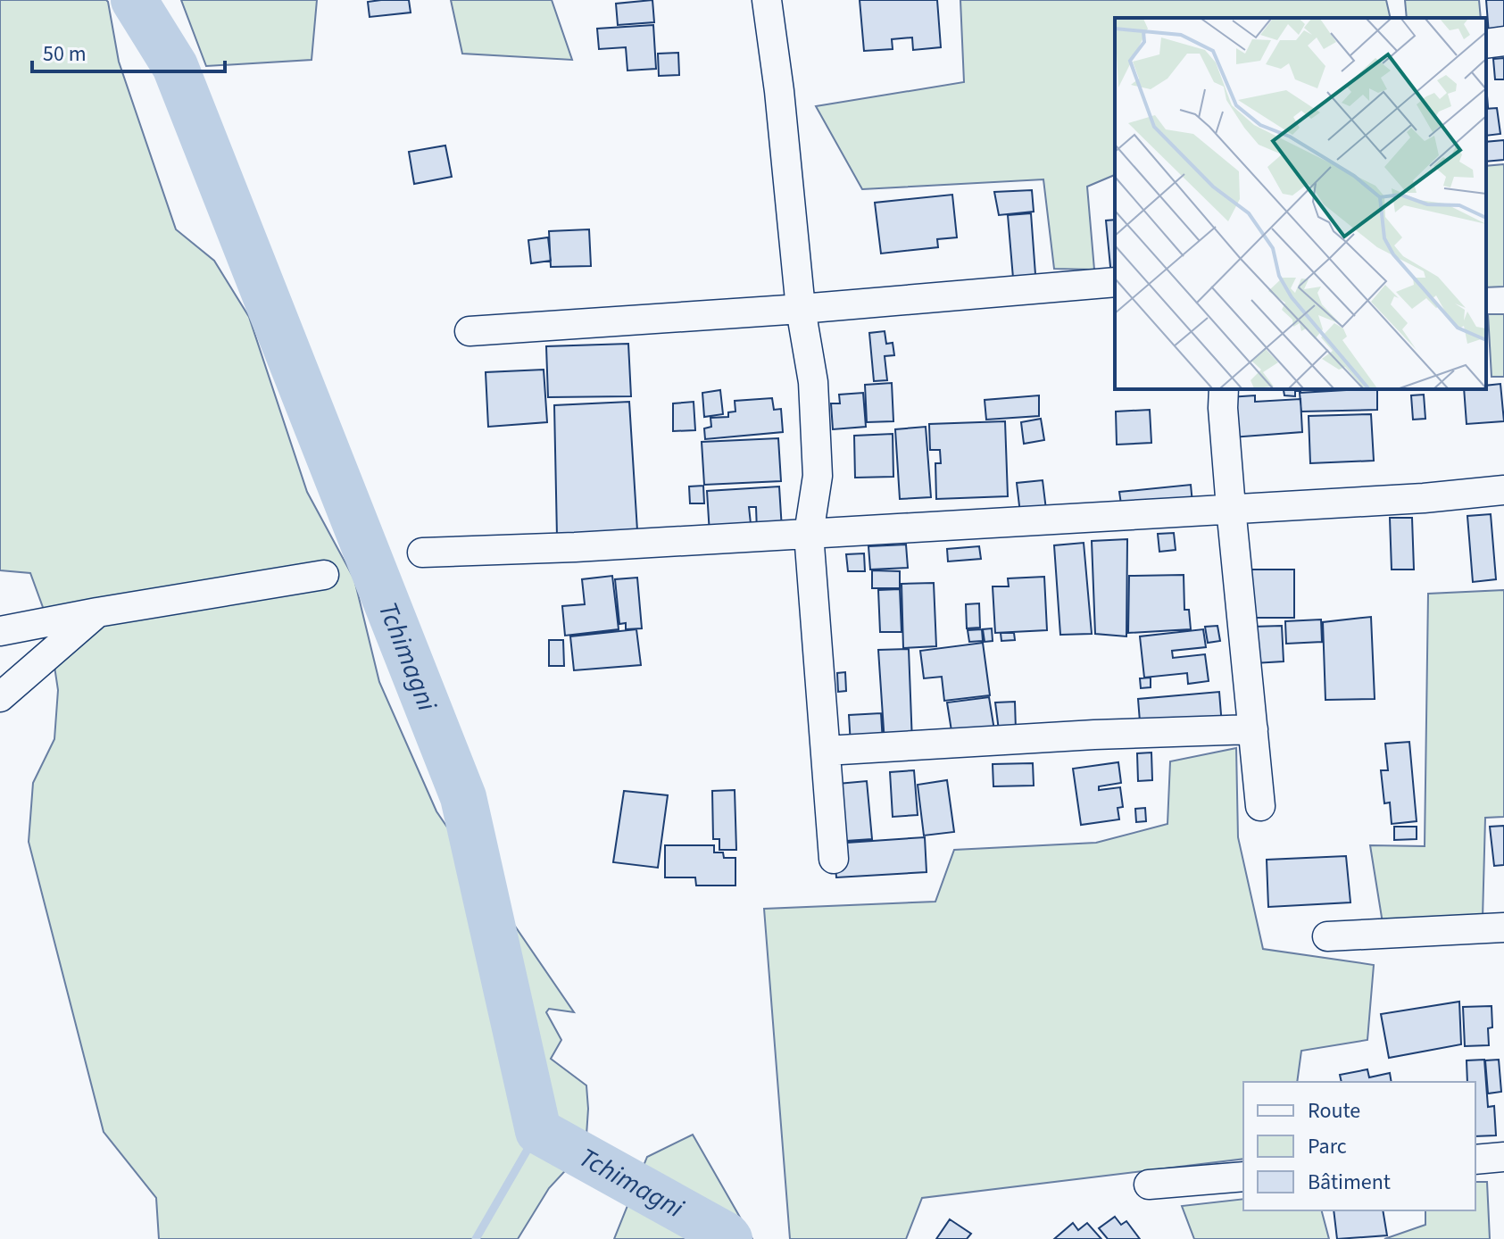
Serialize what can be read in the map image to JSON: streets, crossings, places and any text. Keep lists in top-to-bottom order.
{
  "water": ["Tchimagni"],
  "legend": ["Route", "Parc", "Bâtiment"],
  "scale_bar": "50 m"
}
